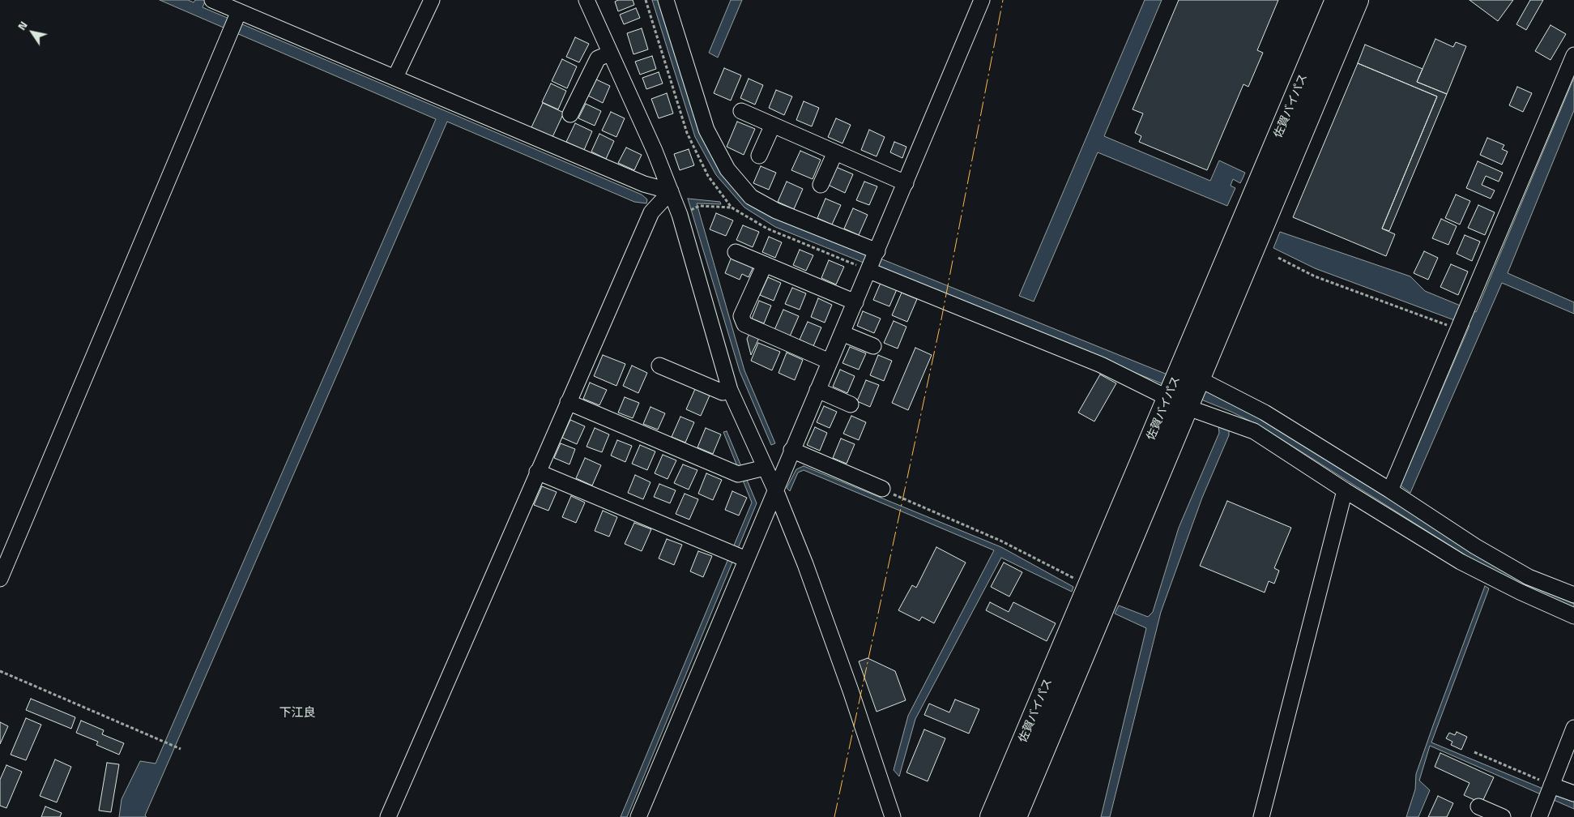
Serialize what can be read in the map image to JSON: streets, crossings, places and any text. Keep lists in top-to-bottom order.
{
  "streets": {
    "highway": ["佐賀バイパス"]
  },
  "districts": ["下江良"],
  "north": "top left"
}
